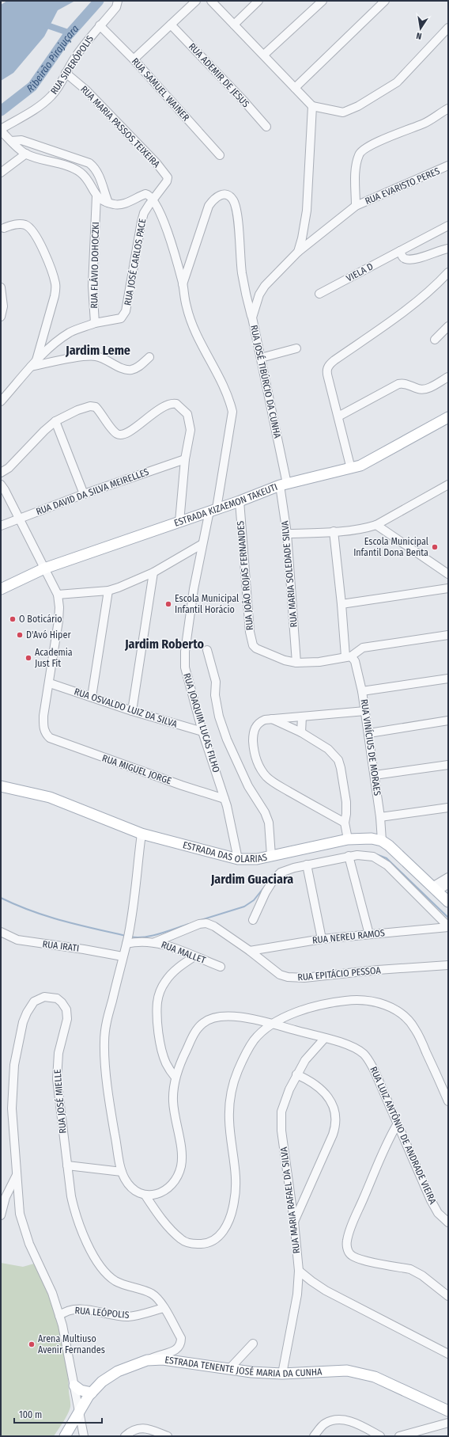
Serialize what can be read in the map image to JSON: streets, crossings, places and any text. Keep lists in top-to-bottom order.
{
  "streets": {
    "main road": ["ESTRADA KIZAEMON TAKEUTI", "ESTRADA DAS OLARIAS", "ESTRADA TENENTE JOSÉ MARIA DA CUNHA"],
    "street": [
      "RUA SIDERÓPOLIS",
      "RUA ADEMIR DE JESUS",
      "RUA SAMUEL WAINER",
      "RUA MARIA PASSOS TEIXEIRA",
      "RUA EVARISTO PERES",
      "RUA JOSÉ CARLOS PACE",
      "RUA FLÁVIO DOHOCZKI",
      "VIELA D",
      "RUA JOSÉ TIBÚRCIO DA CUNHA",
      "RUA DAVID DA SILVA MEIRELLES",
      "RUA MARIA SOLEDADE SILVA",
      "RUA JOÃO ROJAS FERNANDES",
      "RUA OSVALDO LUIZ DA SILVA",
      "RUA JOAQUIM LUCAS FILHO",
      "RUA VINÍCIUS DE MORAES",
      "RUA MIGUEL JORGE",
      "RUA NEREU RAMOS",
      "RUA IRATI",
      "RUA MALLET",
      "RUA EPITÁCIO PESSOA",
      "RUA JOSÉ MIELLE",
      "RUA LUIZ ANTÔNIO DE ANDRADE VIEIRA",
      "RUA MARIA RAFAEL DA SILVA",
      "RUA LEÓPOLIS"
    ]
  },
  "crossings": [
    ["RUA SIDERÓPOLIS", "RUA SAMUEL WAINER"],
    ["RUA SIDERÓPOLIS", "RUA MARIA PASSOS TEIXEIRA"],
    ["RUA MARIA PASSOS TEIXEIRA", "RUA JOSÉ CARLOS PACE"],
    ["RUA EVARISTO PERES", "RUA JOSÉ TIBÚRCIO DA CUNHA"],
    ["RUA JOSÉ CARLOS PACE", "RUA FLÁVIO DOHOCZKI"],
    ["RUA JOSÉ CARLOS PACE", "RUA JOAQUIM LUCAS FILHO"],
    ["RUA JOSÉ TIBÚRCIO DA CUNHA", "ESTRADA KIZAEMON TAKEUTI"],
    ["RUA JOSÉ TIBÚRCIO DA CUNHA", "RUA MARIA SOLEDADE SILVA"],
    ["ESTRADA KIZAEMON TAKEUTI", "RUA MARIA SOLEDADE SILVA"],
    ["ESTRADA KIZAEMON TAKEUTI", "RUA JOÃO ROJAS FERNANDES"],
    ["ESTRADA KIZAEMON TAKEUTI", "RUA JOAQUIM LUCAS FILHO"],
    ["RUA MARIA SOLEDADE SILVA", "RUA JOÃO ROJAS FERNANDES"],
    ["RUA OSVALDO LUIZ DA SILVA", "RUA JOAQUIM LUCAS FILHO"],
    ["RUA OSVALDO LUIZ DA SILVA", "RUA MIGUEL JORGE"],
    ["RUA JOAQUIM LUCAS FILHO", "RUA MIGUEL JORGE"],
    ["RUA JOAQUIM LUCAS FILHO", "ESTRADA DAS OLARIAS"],
    ["RUA VINÍCIUS DE MORAES", "ESTRADA DAS OLARIAS"],
    ["RUA NEREU RAMOS", "RUA EPITÁCIO PESSOA"],
    ["RUA MALLET", "RUA EPITÁCIO PESSOA"],
    ["RUA JOSÉ MIELLE", "RUA LEÓPOLIS"],
    ["RUA JOSÉ MIELLE", "ESTRADA TENENTE JOSÉ MARIA DA CUNHA"],
    ["RUA LUIZ ANTÔNIO DE ANDRADE VIEIRA", "RUA MARIA RAFAEL DA SILVA"],
    ["RUA MARIA RAFAEL DA SILVA", "ESTRADA TENENTE JOSÉ MARIA DA CUNHA"]
  ],
  "districts": ["Jardim Leme", "Jardim Roberto", "Jardim Guaciara"],
  "water": ["Ribeirão Pirajuçara"],
  "places": [
    "Escola Municipal Infantil Dona Benta",
    "Escola Municipal Infantil Horácio",
    "O Boticário",
    "D'Avó Hiper",
    "Academia Just Fit",
    "Arena Multiuso Avenir Fernandes"
  ],
  "scale_bar": "100 m",
  "north": "bottom"
}
